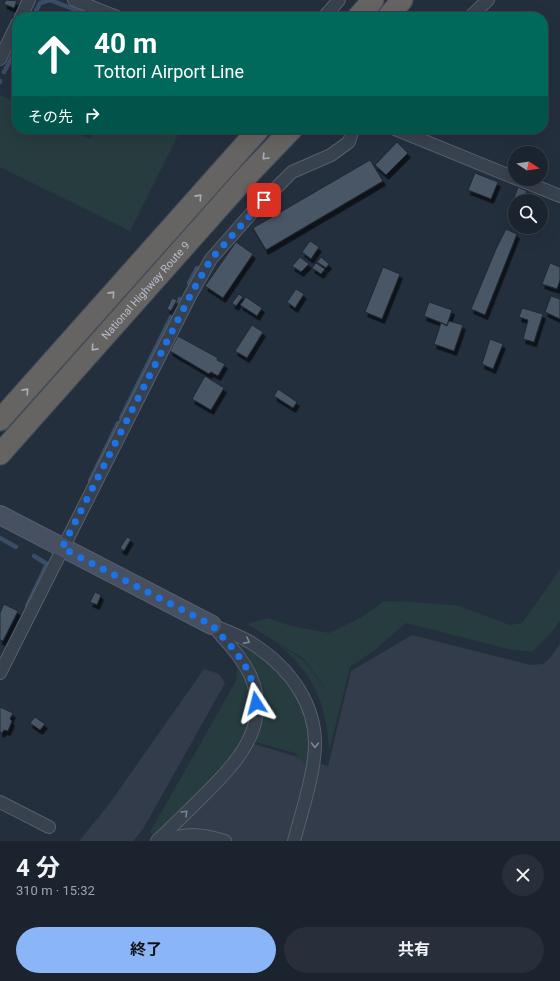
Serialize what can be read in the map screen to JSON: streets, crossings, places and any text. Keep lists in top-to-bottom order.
{
  "streets": {
    "highway": ["National Highway Route 9"]
  },
  "north": "right",
  "page": {
    "turn": ["40 m", "Tottori Airport Line"],
    "then": "その先",
    "heading": ["4 分", "310 m · 15:32"],
    "buttons": ["終了", "共有"]
  }
}
